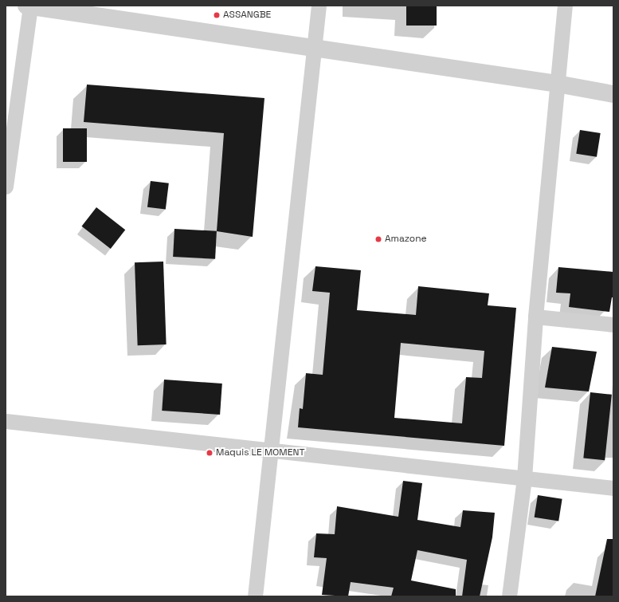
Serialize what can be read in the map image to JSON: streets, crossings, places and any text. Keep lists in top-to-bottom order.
{
  "places": ["ASSANGBE", "Amazone", "Maquis LE MOMENT"]
}
